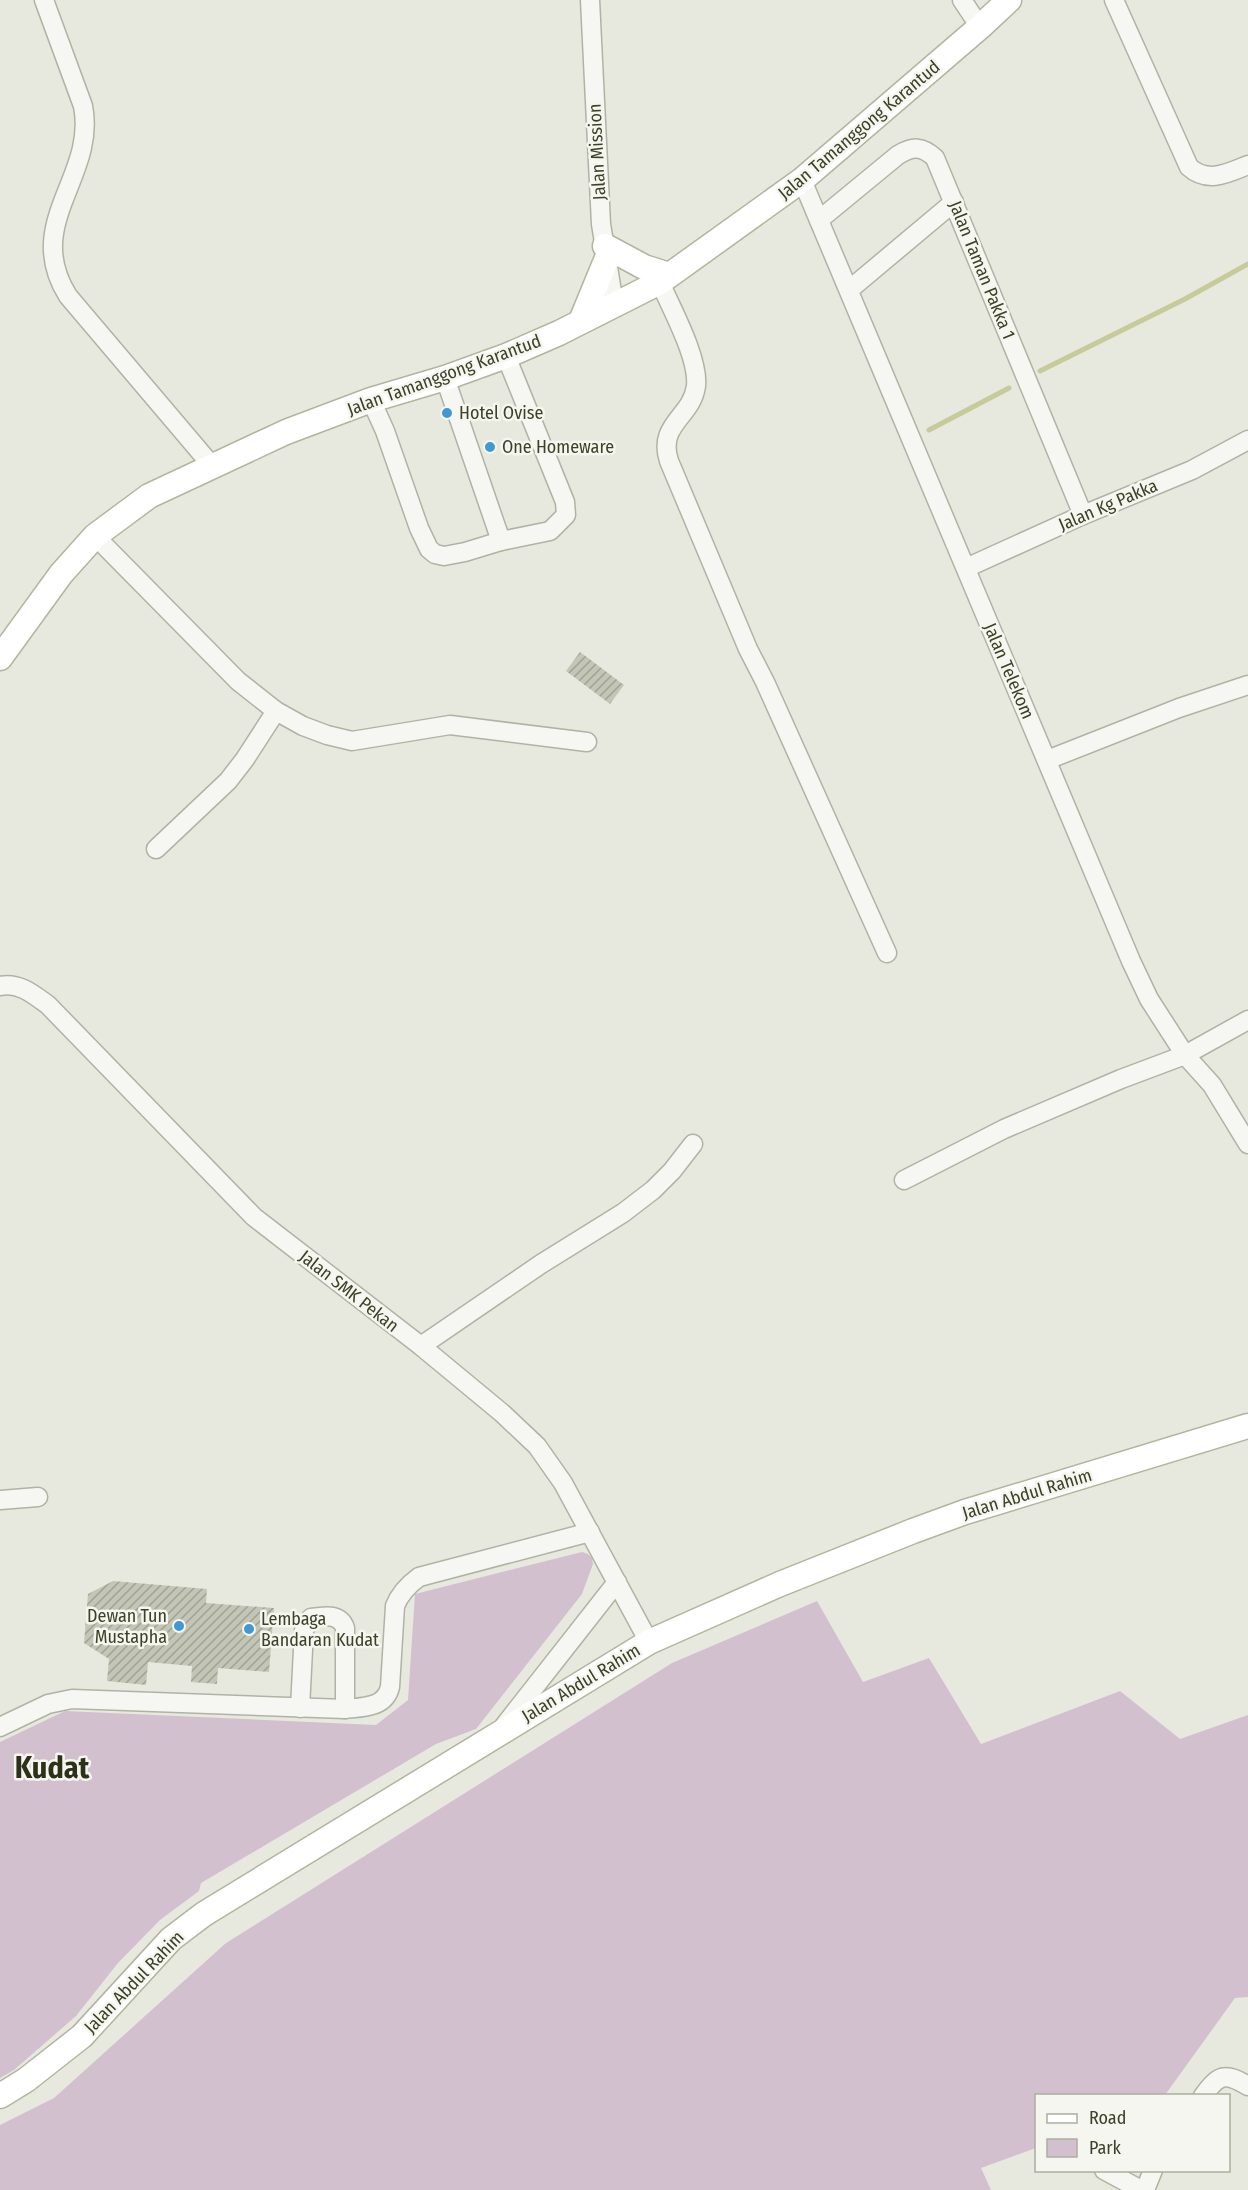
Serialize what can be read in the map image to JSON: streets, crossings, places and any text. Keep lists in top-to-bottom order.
{
  "streets": {
    "main road": ["Jalan Tamanggong Karantud", "Jalan Abdul Rahim"],
    "street": [
      "Jalan Mission",
      "Jalan Taman Pakka 1",
      "Jalan Kg Pakka",
      "Jalan Telekom",
      "Jalan SMK Pekan"
    ]
  },
  "crossings": [
    ["Jalan Tamanggong Karantud", "Jalan Mission"],
    ["Jalan Tamanggong Karantud", "Jalan Telekom"],
    ["Jalan Taman Pakka 1", "Jalan Kg Pakka"],
    ["Jalan Taman Pakka 1", "Jalan Telekom"],
    ["Jalan Kg Pakka", "Jalan Telekom"],
    ["Jalan SMK Pekan", "Jalan Abdul Rahim"]
  ],
  "districts": ["Kudat"],
  "places": [
    "Hotel Ovise",
    "One Homeware",
    "Dewan Tun Mustapha",
    "Lembaga Bandaran Kudat"
  ],
  "legend": ["Road", "Park"]
}
